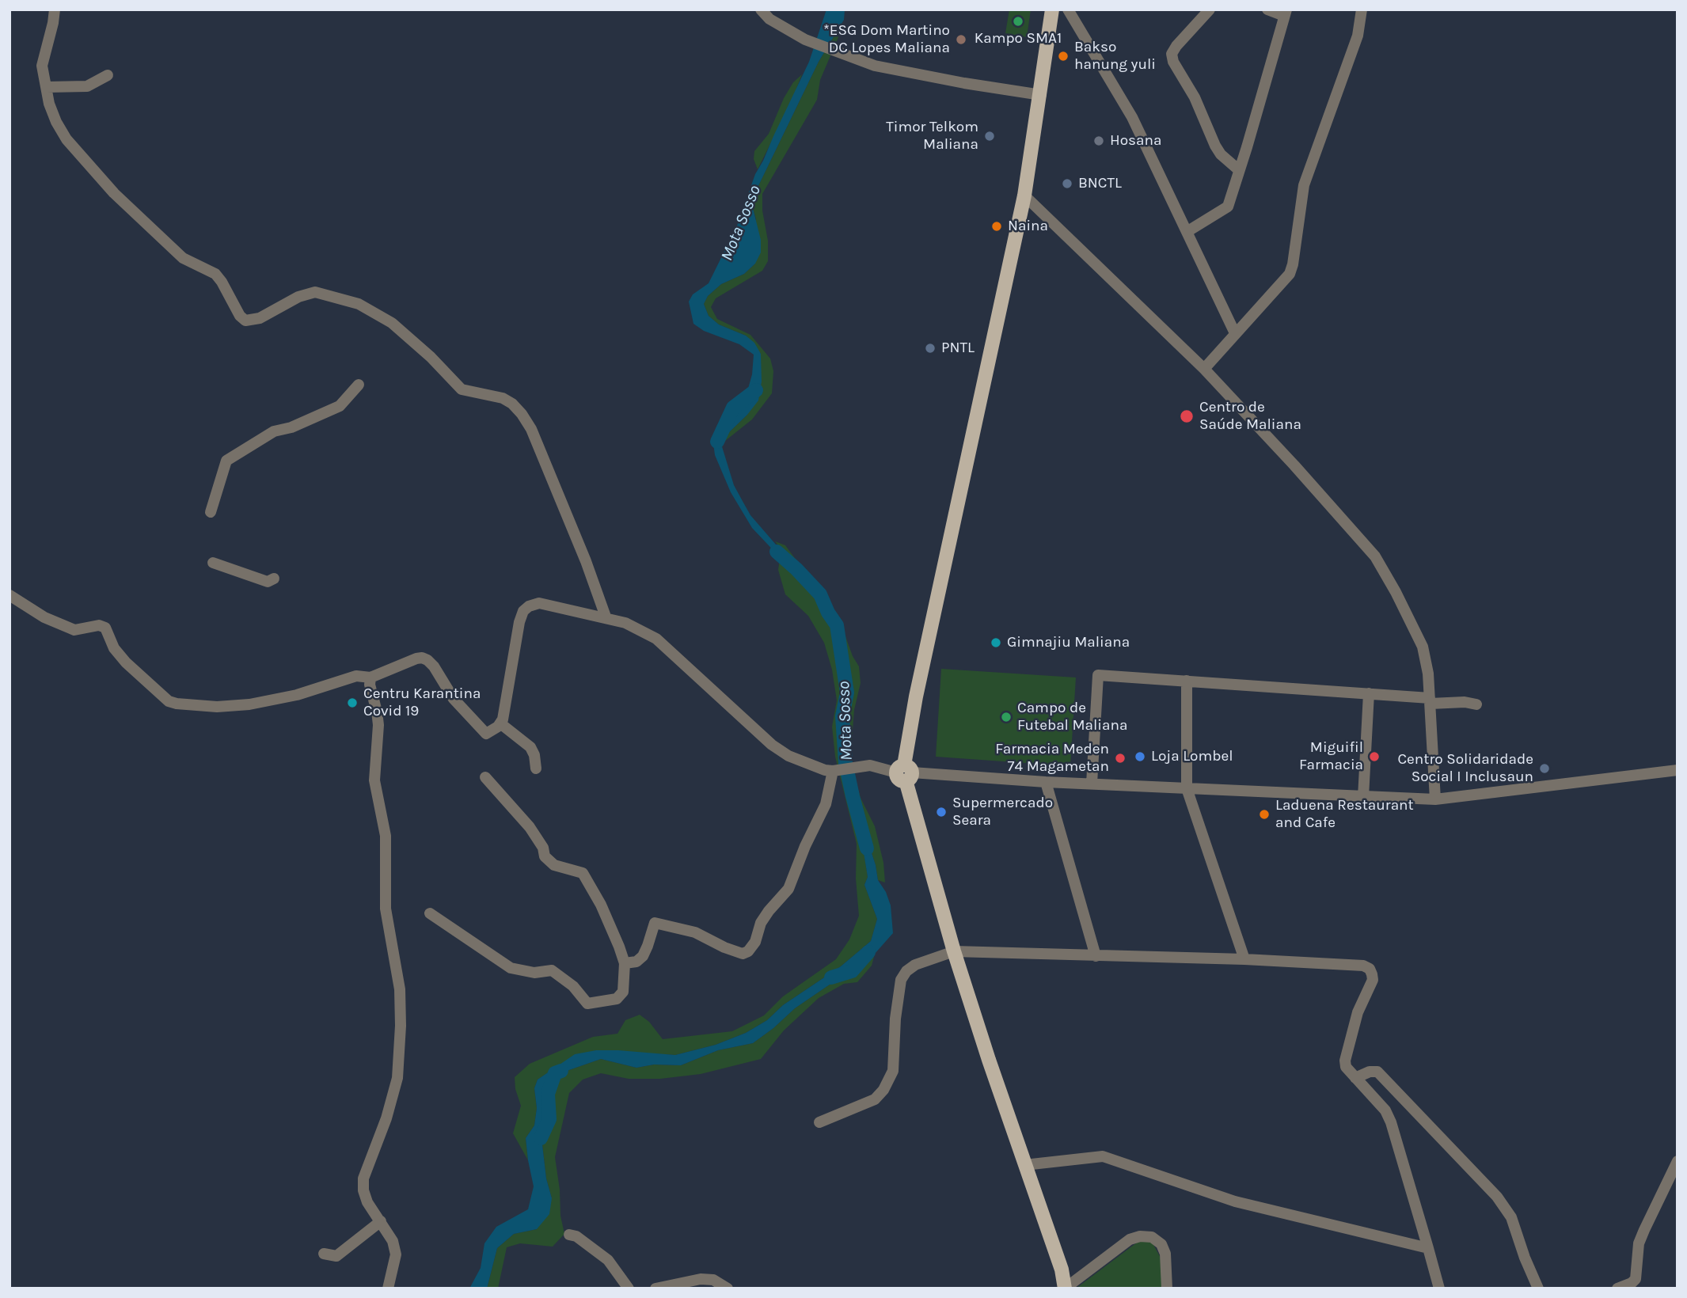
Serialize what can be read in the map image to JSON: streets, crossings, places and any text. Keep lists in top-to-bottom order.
{
  "water": ["Mota Sosso"],
  "places": [
    "Kampo SMA1",
    "*ESG Dom Martino DC Lopes Maliana",
    "Bakso hanung yuli",
    "Timor Telkom Maliana",
    "Hosana",
    "BNCTL",
    "Naina",
    "PNTL",
    "Centro de Saúde Maliana",
    "Gimnajiu Maliana",
    "Centru Karantina Covid 19",
    "Campo de Futebal Maliana",
    "Loja Lombel",
    "Miguifil Farmacia",
    "Farmacia Meden 74 Magametan",
    "Centro Solidaridade Social I Inclusaun",
    "Supermercado Seara",
    "Laduena Restaurant and Cafe"
  ]
}
